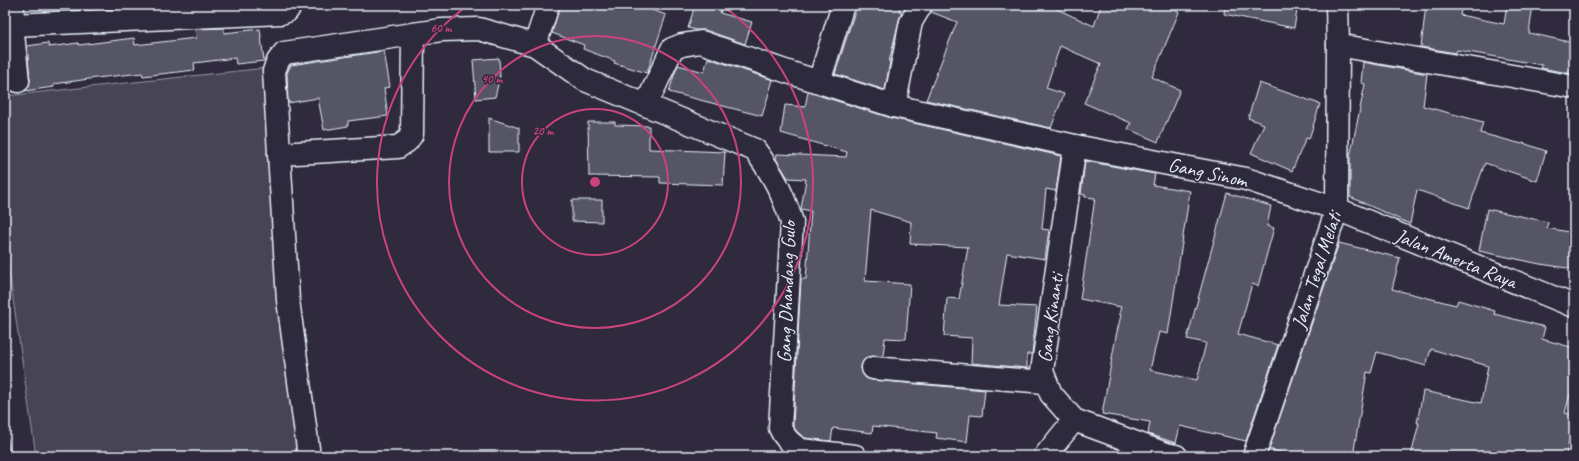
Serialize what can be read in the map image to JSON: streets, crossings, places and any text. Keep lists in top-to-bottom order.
{
  "streets": {
    "street": [
      "Gang Sinom",
      "Jalan Amerta Raya",
      "Jalan Tegal Melati",
      "Gang Dhandang Gulo",
      "Gang Kinanti"
    ]
  },
  "crossings": [
    ["Gang Sinom", "Jalan Amerta Raya"],
    ["Gang Sinom", "Jalan Tegal Melati"],
    ["Gang Sinom", "Gang Dhandang Gulo"],
    ["Gang Sinom", "Gang Kinanti"],
    ["Jalan Amerta Raya", "Jalan Tegal Melati"]
  ],
  "rings": ["60 m", "40 m", "20 m"]
}
